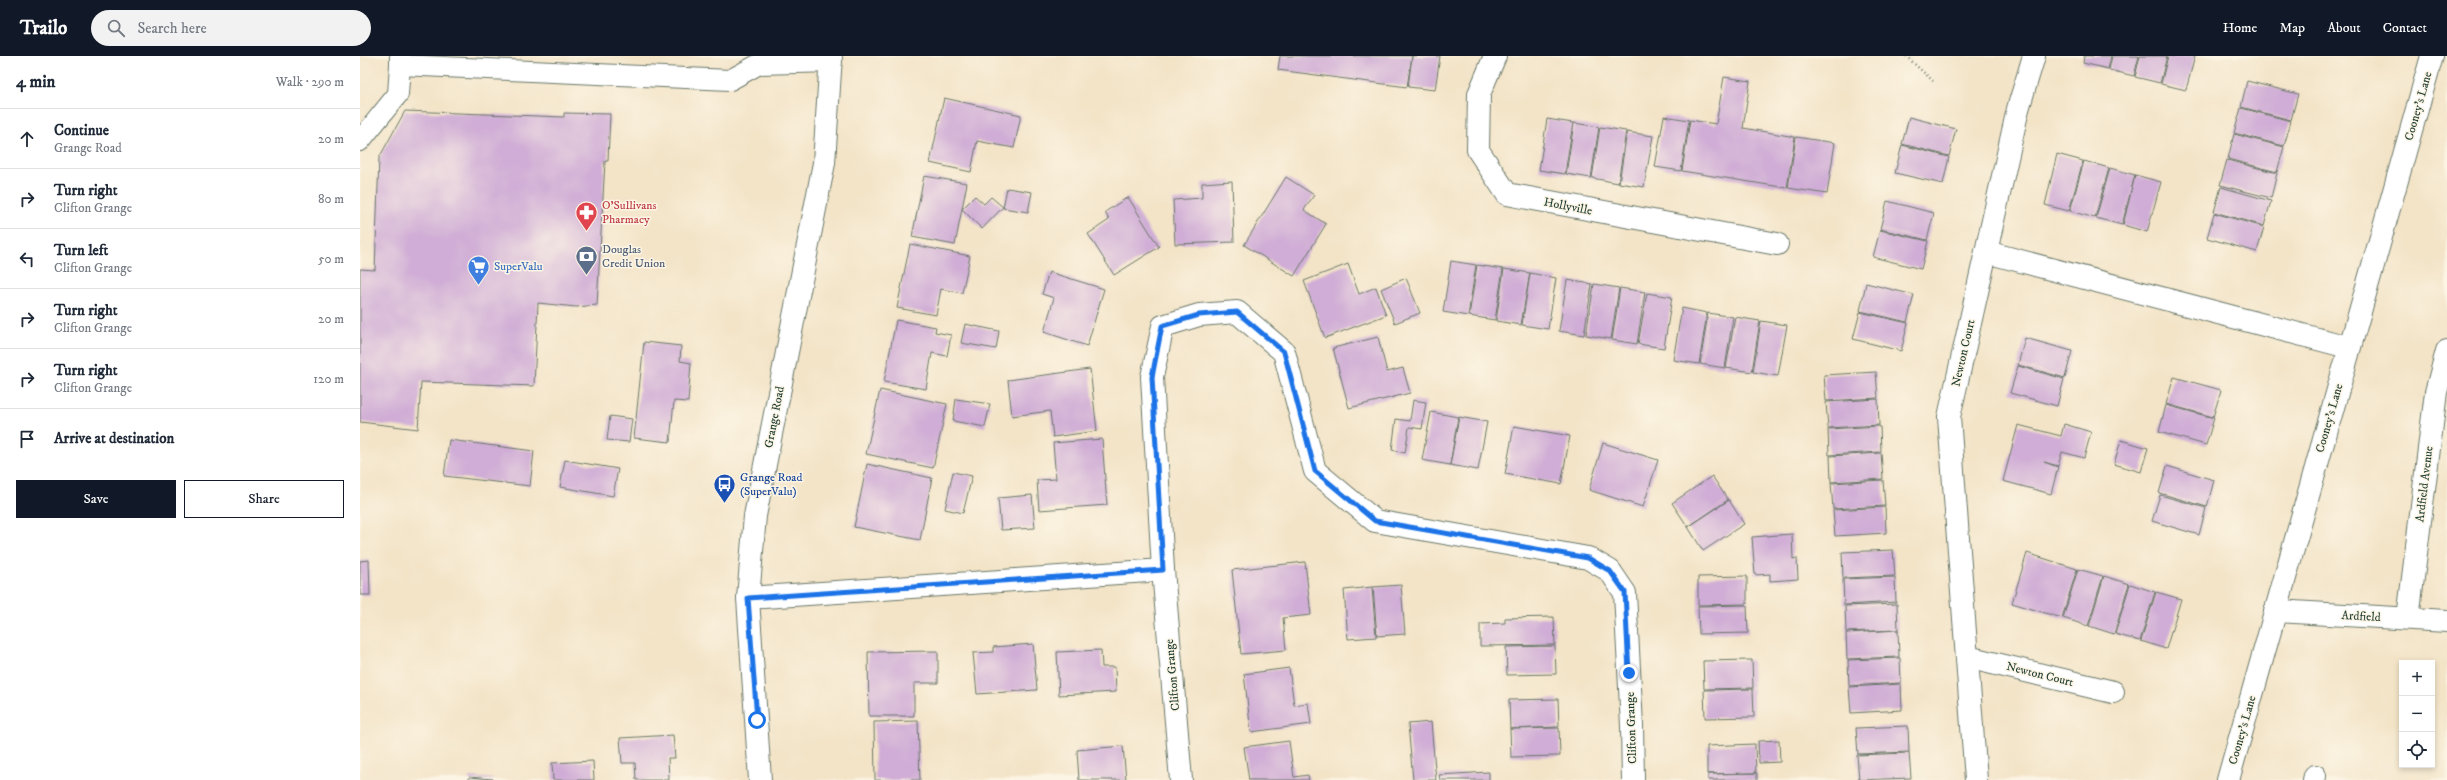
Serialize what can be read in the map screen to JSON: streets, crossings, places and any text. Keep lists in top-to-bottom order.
{
  "streets": {
    "street": [
      "Cooney's Lane",
      "Hollyville",
      "Newton Court",
      "Grange Road",
      "Ardfield Avenue",
      "Ardfield",
      "Clifton Grange"
    ]
  },
  "crossings": [
    ["Cooney's Lane", "Ardfield"],
    ["Ardfield Avenue", "Ardfield"]
  ],
  "places": {
    "pharmacy": ["O'Sullivans Pharmacy"],
    "bank": ["Douglas Credit Union"],
    "supermarket": ["SuperValu"],
    "bus stop": ["Grange Road (SuperValu)"]
  },
  "page": {
    "header": "Trailo",
    "search": "Search here",
    "nav": [
      "Home",
      "Map",
      "About",
      "Contact"
    ],
    "heading": ["4 min", "Walk · 290 m"],
    "list": [
      ["Continue", "Grange Road", "20 m"],
      ["Turn right", "Clifton Grange", "80 m"],
      ["Turn left", "Clifton Grange", "50 m"],
      ["Turn right", "Clifton Grange", "20 m"],
      ["Turn right", "Clifton Grange", "120 m"],
      "Arrive at destination"
    ],
    "buttons": ["Save", "Share"],
    "map_buttons": ["+", "−"]
  }
}
